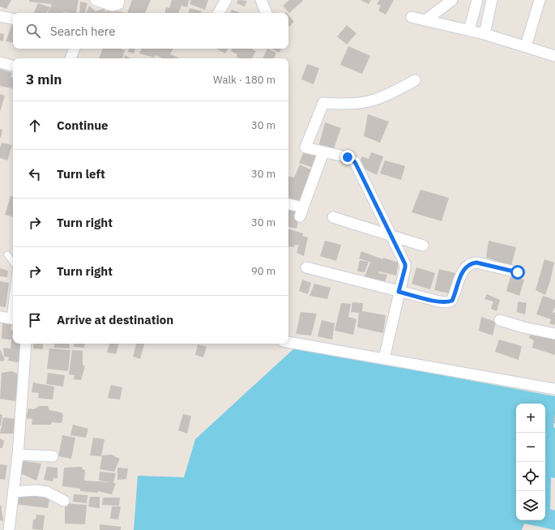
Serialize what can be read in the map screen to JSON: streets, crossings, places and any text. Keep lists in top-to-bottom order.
{
  "page": {
    "search": "Search here",
    "heading": ["3 min", "Walk · 180 m"],
    "list": [
      ["Continue", "30 m"],
      ["Turn left", "30 m"],
      ["Turn right", "30 m"],
      ["Turn right", "90 m"],
      "Arrive at destination"
    ],
    "map_buttons": ["+", "−"]
  }
}
